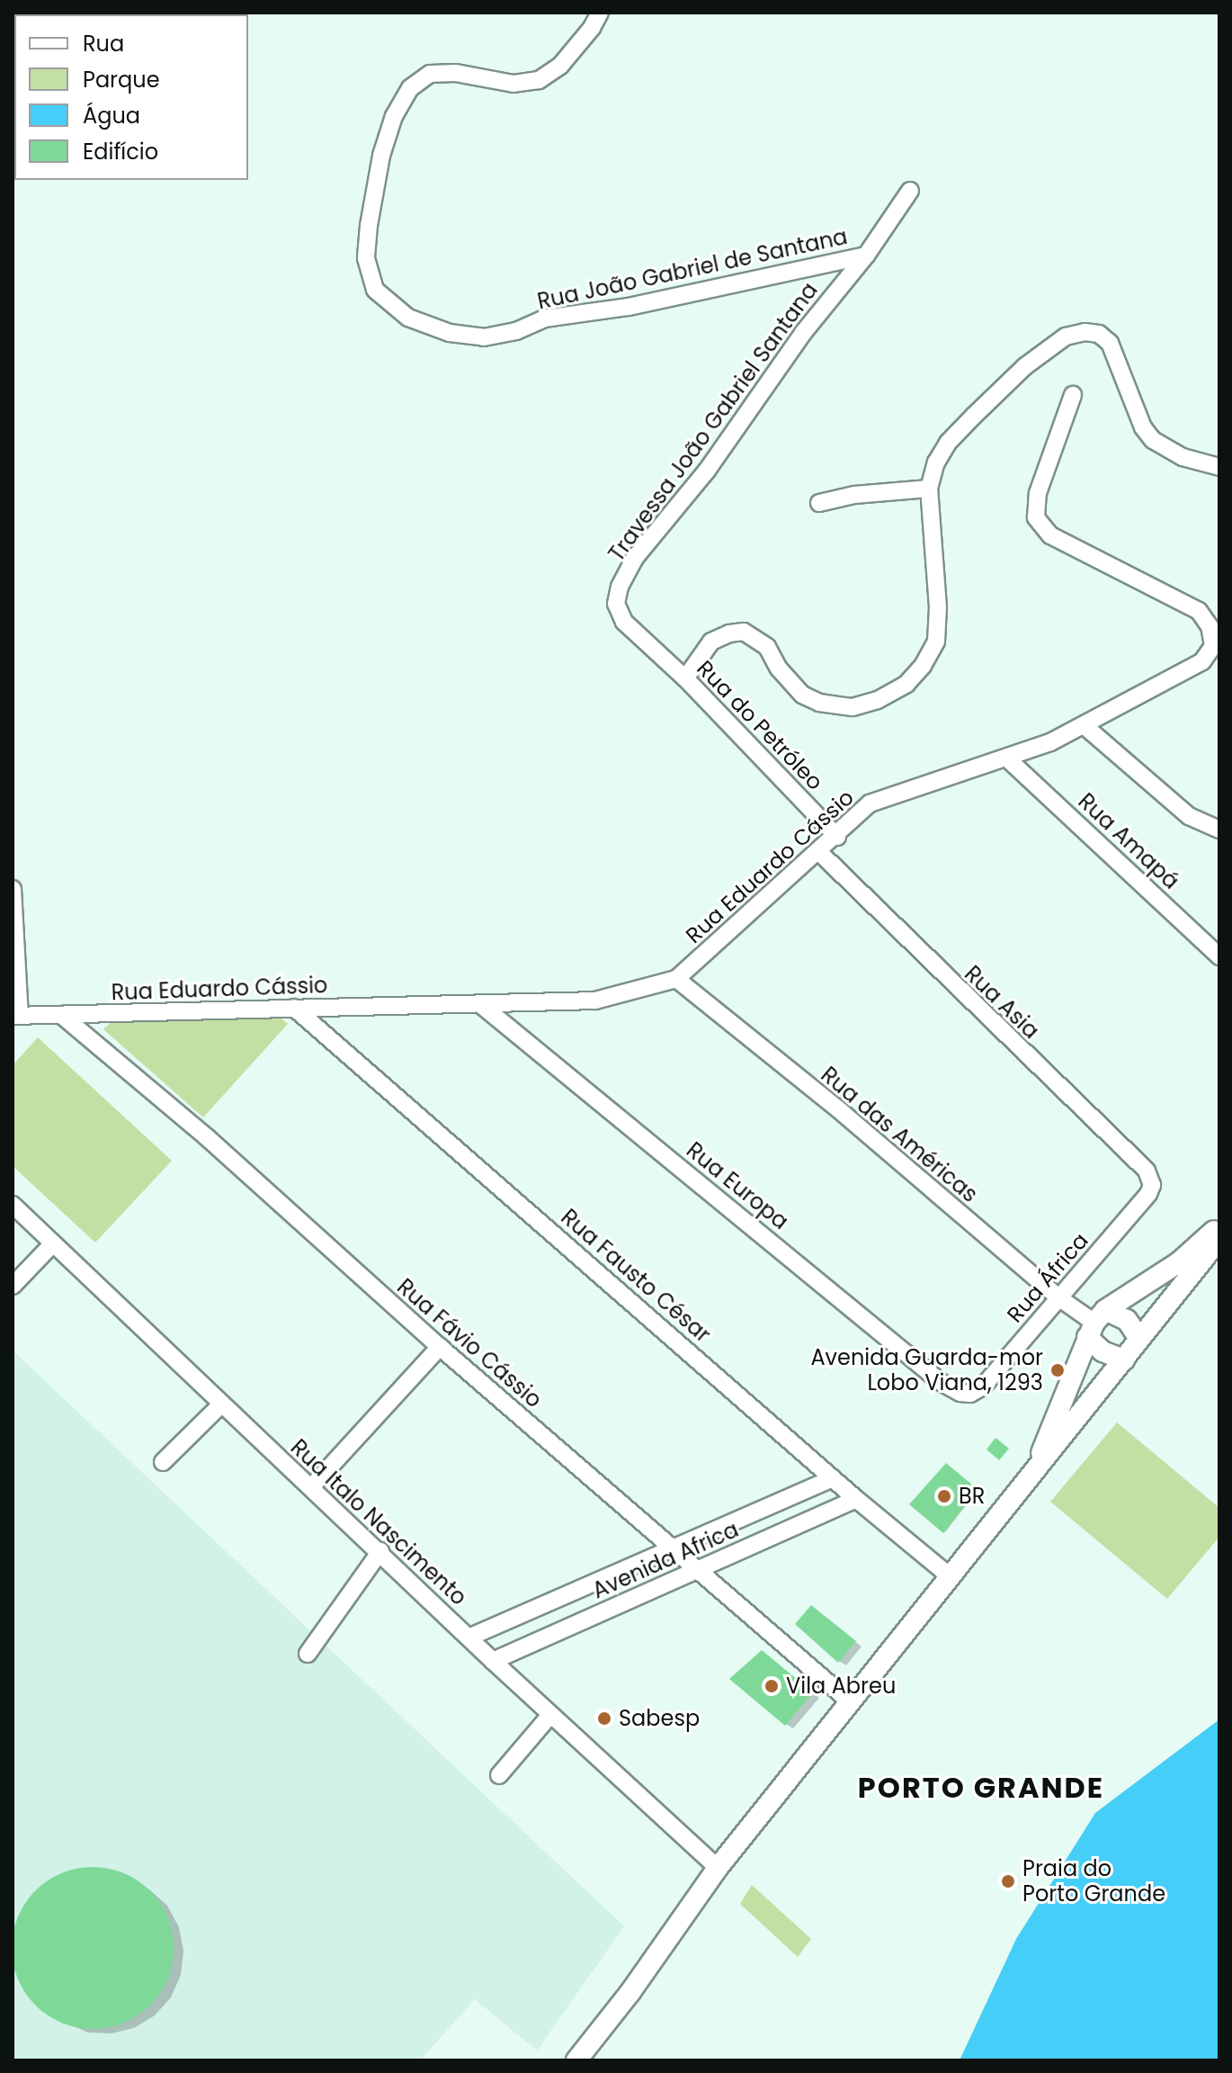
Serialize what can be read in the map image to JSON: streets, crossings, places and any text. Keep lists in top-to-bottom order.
{
  "streets": {
    "street": [
      "Rua João Gabriel de Santana",
      "Travessa João Gabriel Santana",
      "Rua do Petróleo",
      "Rua Amapá",
      "Rua Eduardo Cássio",
      "Rua Asia",
      "Rua das Américas",
      "Rua Europa",
      "Rua Fausto César",
      "Rua África",
      "Rua Fávio Cássio",
      "Rua Italo Nascimento",
      "Avenida Africa"
    ]
  },
  "crossings": [
    ["Rua João Gabriel de Santana", "Travessa João Gabriel Santana"],
    ["Travessa João Gabriel Santana", "Rua do Petróleo"],
    ["Rua do Petróleo", "Rua Eduardo Cássio"],
    ["Rua Amapá", "Rua Eduardo Cássio"],
    ["Rua Eduardo Cássio", "Rua Asia"],
    ["Rua Eduardo Cássio", "Rua das Américas"],
    ["Rua Eduardo Cássio", "Rua Europa"],
    ["Rua Eduardo Cássio", "Rua Fausto César"],
    ["Rua Eduardo Cássio", "Rua Fávio Cássio"],
    ["Rua Asia", "Rua África"],
    ["Rua das Américas", "Rua África"],
    ["Rua Europa", "Rua África"],
    ["Rua Fausto César", "Avenida Africa"],
    ["Rua Fávio Cássio", "Avenida Africa"],
    ["Rua Italo Nascimento", "Avenida Africa"]
  ],
  "districts": ["PORTO GRANDE"],
  "places": [
    "Avenida Guarda-mor Lobo Viana, 1293",
    "BR",
    "Vila Abreu",
    "Sabesp",
    "Praia do Porto Grande"
  ],
  "legend": [
    "Rua",
    "Parque",
    "Água",
    "Edifício"
  ]
}
